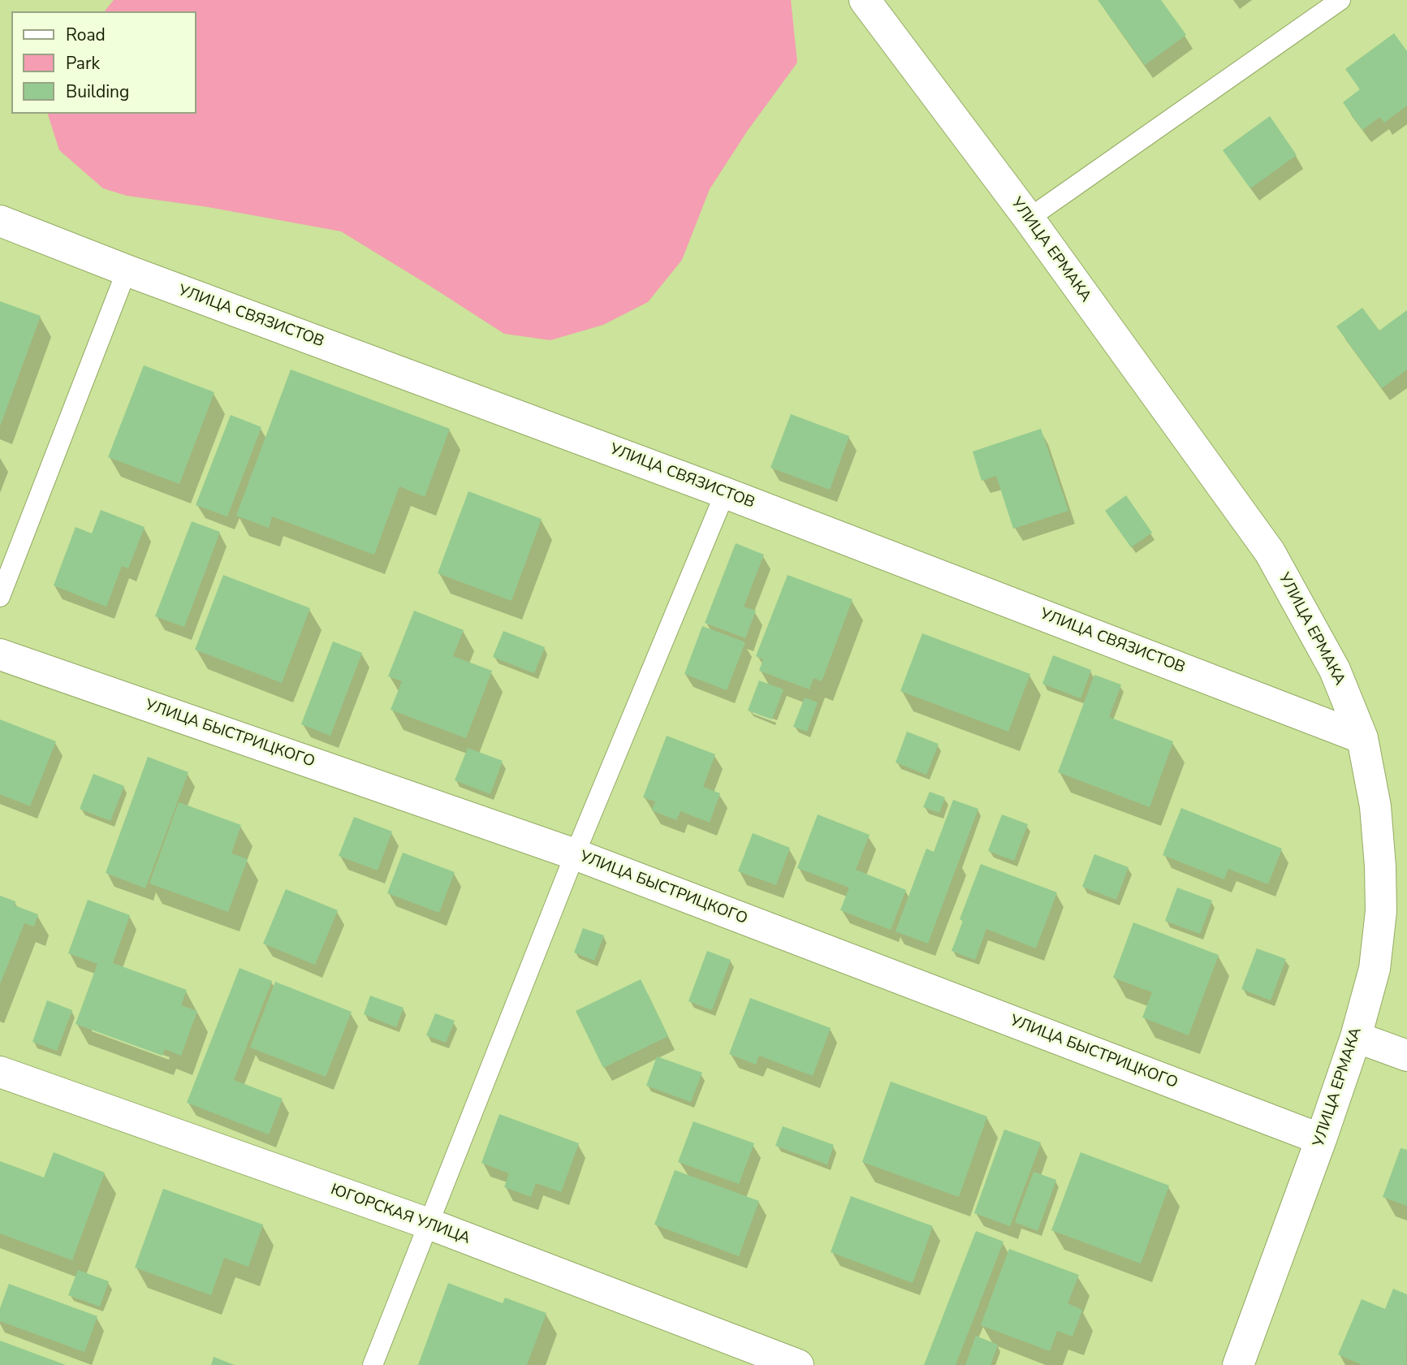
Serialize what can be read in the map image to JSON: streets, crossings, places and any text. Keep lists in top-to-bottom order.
{
  "streets": {
    "street": [
      "УЛИЦА ЕРМАКА",
      "УЛИЦА СВЯЗИСТОВ",
      "УЛИЦА БЫСТРИЦКОГО",
      "ЮГОРСКАЯ УЛИЦА"
    ]
  },
  "crossings": [
    ["УЛИЦА ЕРМАКА", "УЛИЦА СВЯЗИСТОВ"],
    ["УЛИЦА ЕРМАКА", "УЛИЦА БЫСТРИЦКОГО"]
  ],
  "legend": ["Road", "Park", "Building"]
}
